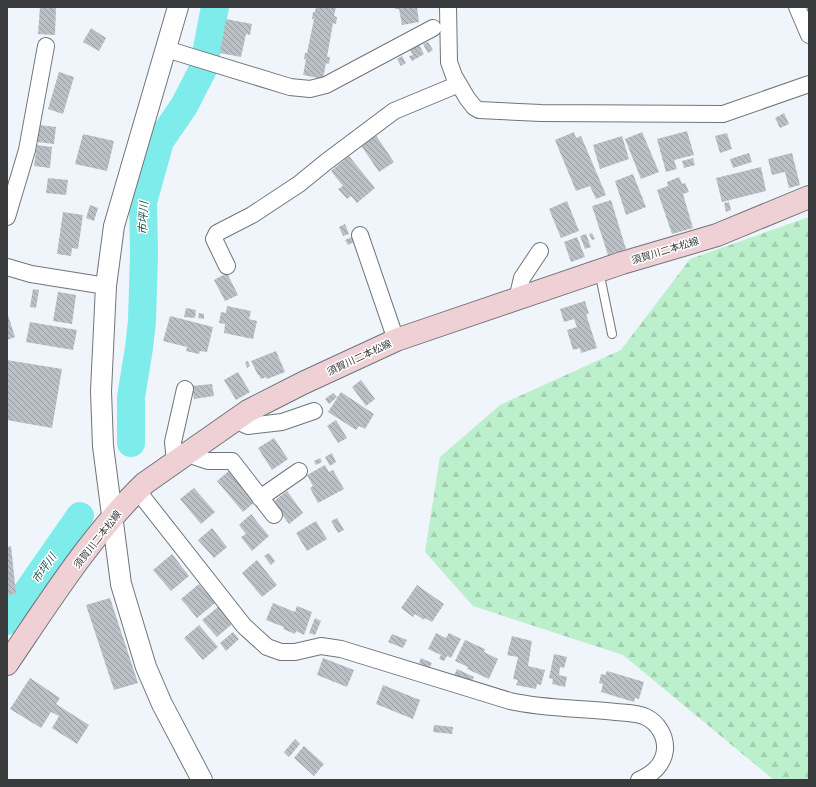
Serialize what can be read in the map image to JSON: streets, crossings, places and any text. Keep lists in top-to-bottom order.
{
  "streets": {
    "main road": ["須賀川二本松線"]
  },
  "water": ["市坪川"]
}
